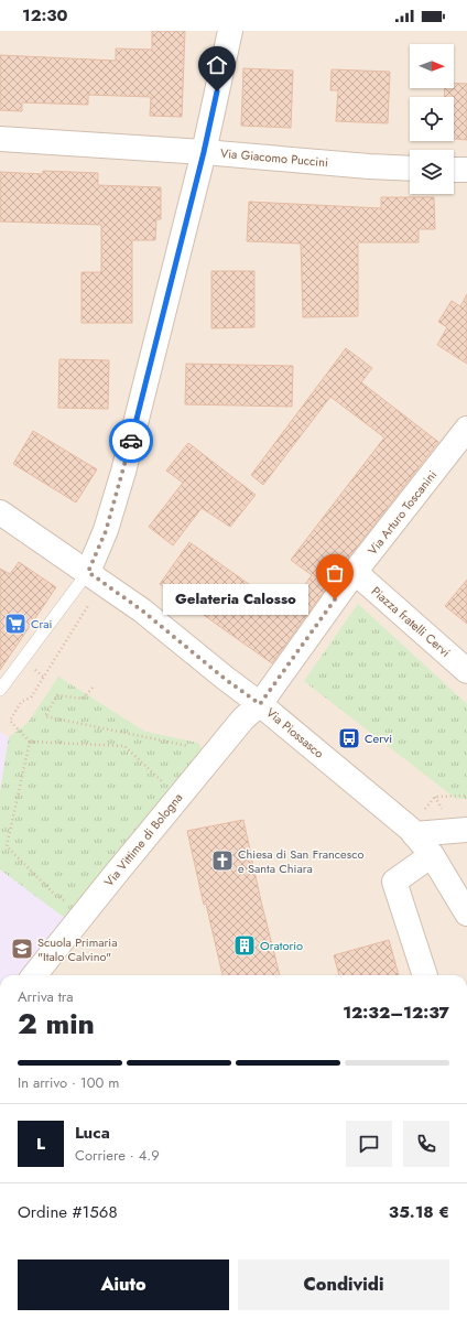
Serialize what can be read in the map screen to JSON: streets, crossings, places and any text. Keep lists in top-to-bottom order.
{
  "streets": {
    "street": [
      "Via Giacomo Puccini",
      "Via Arturo Toscanini",
      "Piazza fratelli Cervi",
      "Via Piossasco",
      "Via Vittime di Bologna"
    ]
  },
  "crossings": [
    ["Via Arturo Toscanini", "Piazza fratelli Cervi"],
    ["Via Arturo Toscanini", "Via Piossasco"],
    ["Via Arturo Toscanini", "Via Vittime di Bologna"],
    ["Via Piossasco", "Via Vittime di Bologna"]
  ],
  "places": {
    "other": ["Gelateria Calosso"],
    "supermarket": ["Crai"],
    "bus stop": ["Cervi"],
    "church": ["Chiesa di San Francesco e Santa Chiara"],
    "building": ["Oratorio"],
    "school or university": ["Scuola Primaria \"Italo Calvino\""]
  },
  "north": "right",
  "page": {
    "status": "12:30",
    "bubble": "Gelateria Calosso",
    "heading": ["2 min", "Arriva tra", "12:32–12:37"],
    "panel": [
      "Luca",
      "Corriere · 4.9",
      "Ordine #1568",
      "35.18 €"
    ],
    "bar": "In arrivo · 100 m",
    "round": "L",
    "buttons": ["Aiuto", "Condividi"]
  }
}
